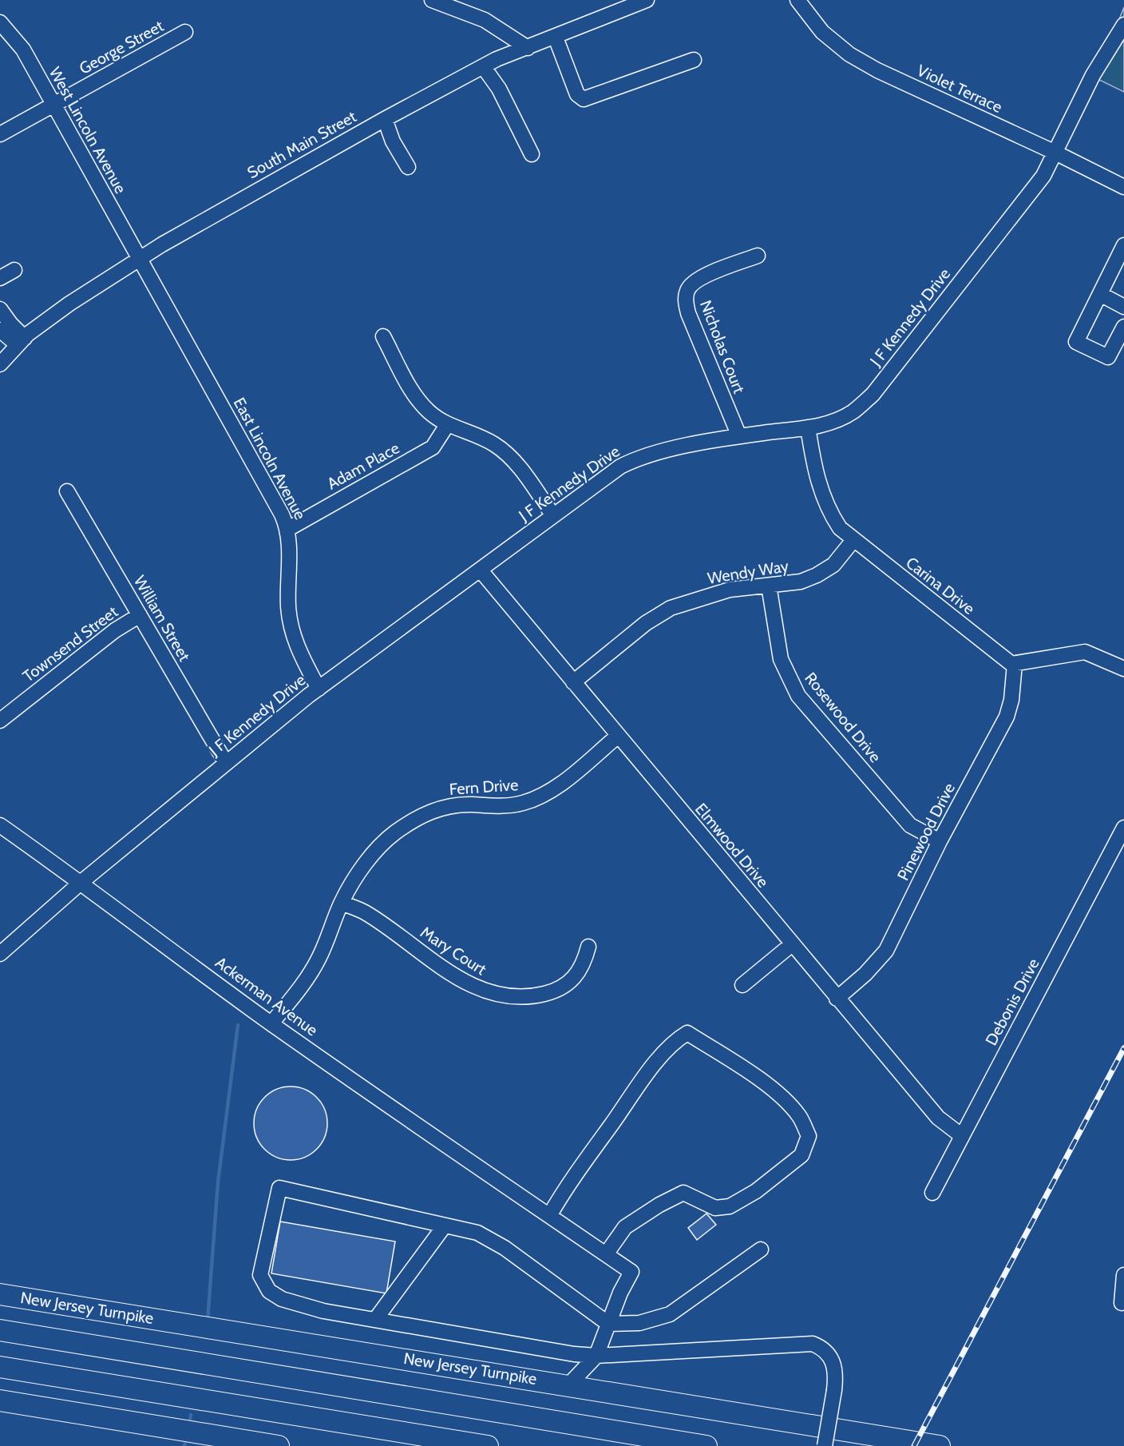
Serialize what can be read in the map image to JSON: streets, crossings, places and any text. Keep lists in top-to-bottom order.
{
  "streets": {
    "highway": ["New Jersey Turnpike"],
    "street": [
      "George Street",
      "Violet Terrace",
      "West Lincoln Avenue",
      "South Main Street",
      "J F Kennedy Drive",
      "Nicholas Court",
      "East Lincoln Avenue",
      "Adam Place",
      "Wendy Way",
      "Carina Drive",
      "William Street",
      "Townsend Street",
      "Rosewood Drive",
      "Fern Drive",
      "Pinewood Drive",
      "Elmwood Drive",
      "Mary Court",
      "Ackerman Avenue",
      "Debonis Drive"
    ]
  },
  "crossings": [
    ["George Street", "West Lincoln Avenue"],
    ["Violet Terrace", "J F Kennedy Drive"],
    ["West Lincoln Avenue", "South Main Street"],
    ["West Lincoln Avenue", "East Lincoln Avenue"],
    ["South Main Street", "East Lincoln Avenue"],
    ["J F Kennedy Drive", "Nicholas Court"],
    ["J F Kennedy Drive", "East Lincoln Avenue"],
    ["J F Kennedy Drive", "Carina Drive"],
    ["J F Kennedy Drive", "William Street"],
    ["J F Kennedy Drive", "Elmwood Drive"],
    ["J F Kennedy Drive", "Ackerman Avenue"],
    ["East Lincoln Avenue", "Adam Place"],
    ["Wendy Way", "Carina Drive"],
    ["Wendy Way", "Rosewood Drive"],
    ["Wendy Way", "Elmwood Drive"],
    ["Carina Drive", "Pinewood Drive"],
    ["William Street", "Townsend Street"],
    ["Rosewood Drive", "Pinewood Drive"],
    ["Fern Drive", "Elmwood Drive"],
    ["Fern Drive", "Mary Court"],
    ["Fern Drive", "Ackerman Avenue"],
    ["Pinewood Drive", "Elmwood Drive"],
    ["Elmwood Drive", "Debonis Drive"]
  ]
}
